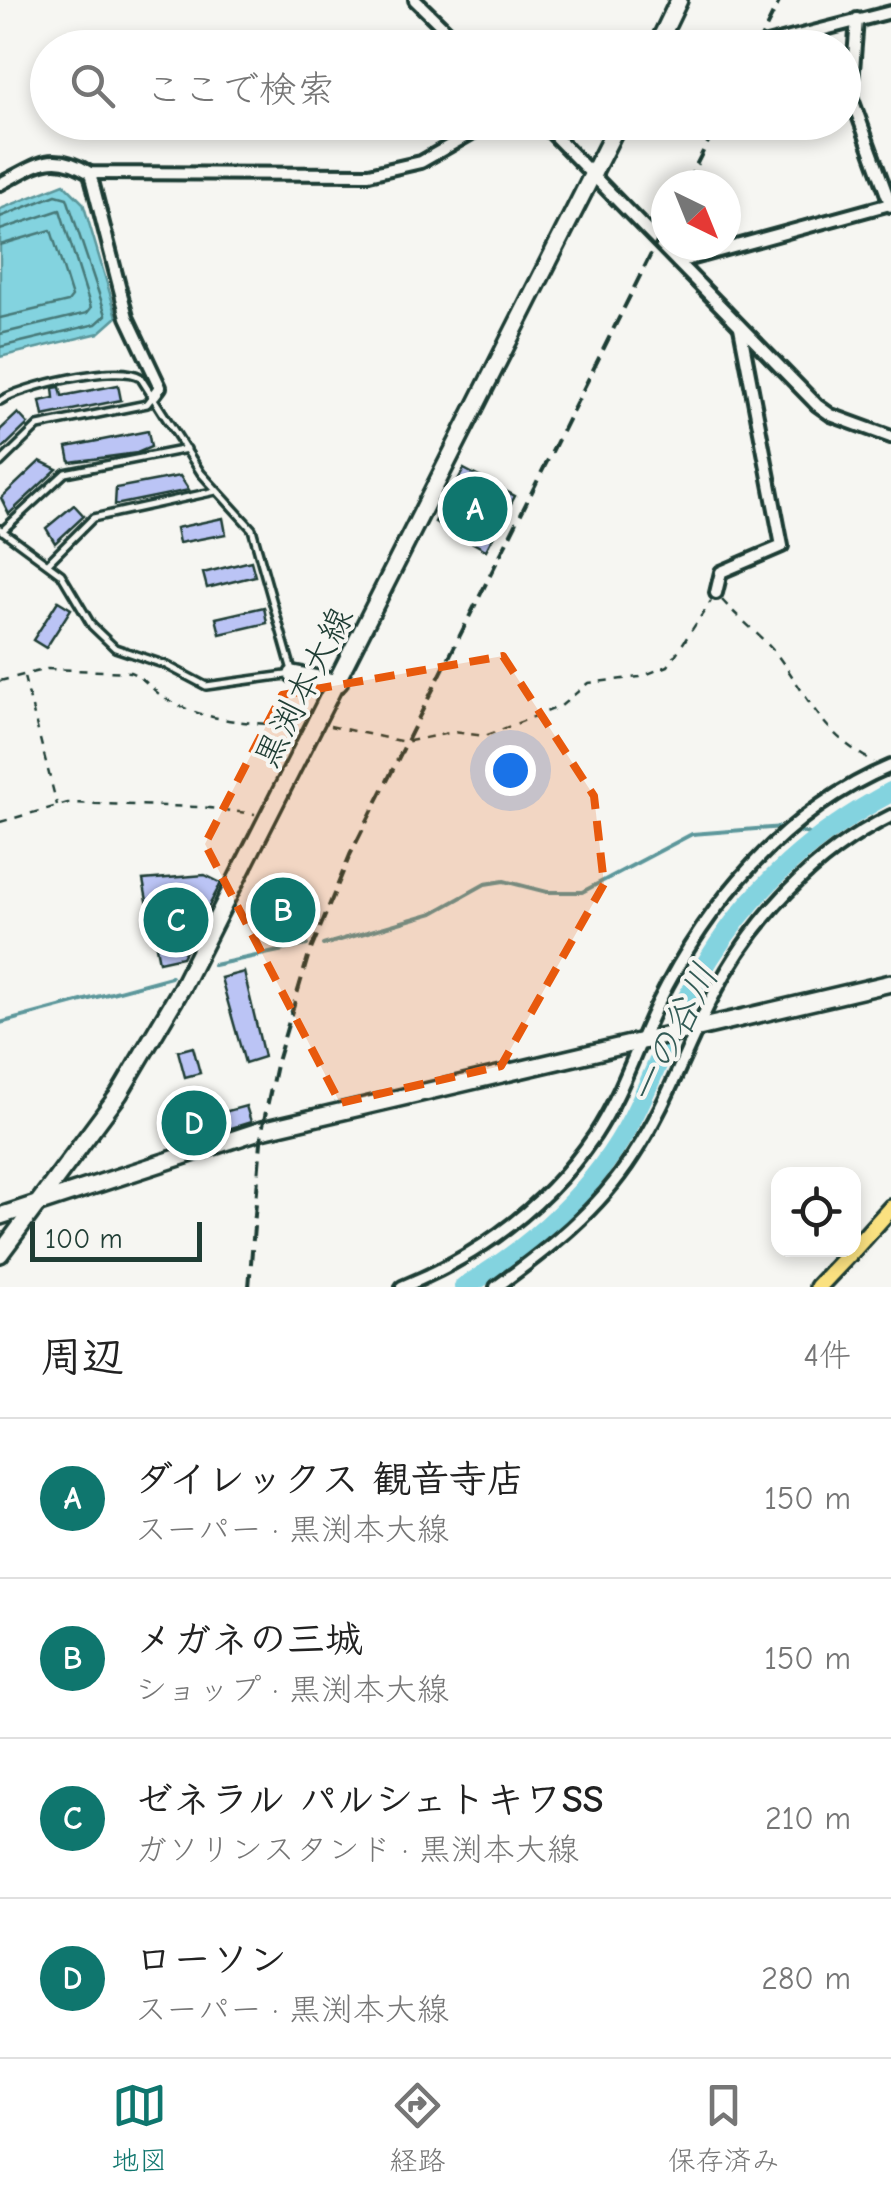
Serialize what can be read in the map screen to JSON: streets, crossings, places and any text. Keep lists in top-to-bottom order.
{
  "streets": {
    "main road": ["黒渕本大線"]
  },
  "water": ["一の谷川"],
  "scale_bar": "100 m",
  "north": "bottom right",
  "page": {
    "search": "ここで検索",
    "pins": [
      "A",
      "B",
      "C",
      "D"
    ],
    "scale": "100 m",
    "heading": ["周辺", "4件"],
    "list": [
      {
        "mark": "A",
        "name": "ダイレックス 観音寺店",
        "note": "スーパー · 黒渕本大線",
        "value": "150 m"
      },
      {
        "mark": "B",
        "name": "メガネの三城",
        "note": "ショップ · 黒渕本大線",
        "value": "150 m"
      },
      {
        "mark": "C",
        "name": "ゼネラル パルシェトキワSS",
        "note": "ガソリンスタンド · 黒渕本大線",
        "value": "210 m"
      },
      {
        "mark": "D",
        "name": "ローソン",
        "note": "スーパー · 黒渕本大線",
        "value": "280 m"
      }
    ],
    "nav": ["地図", "経路", "保存済み"]
  }
}
